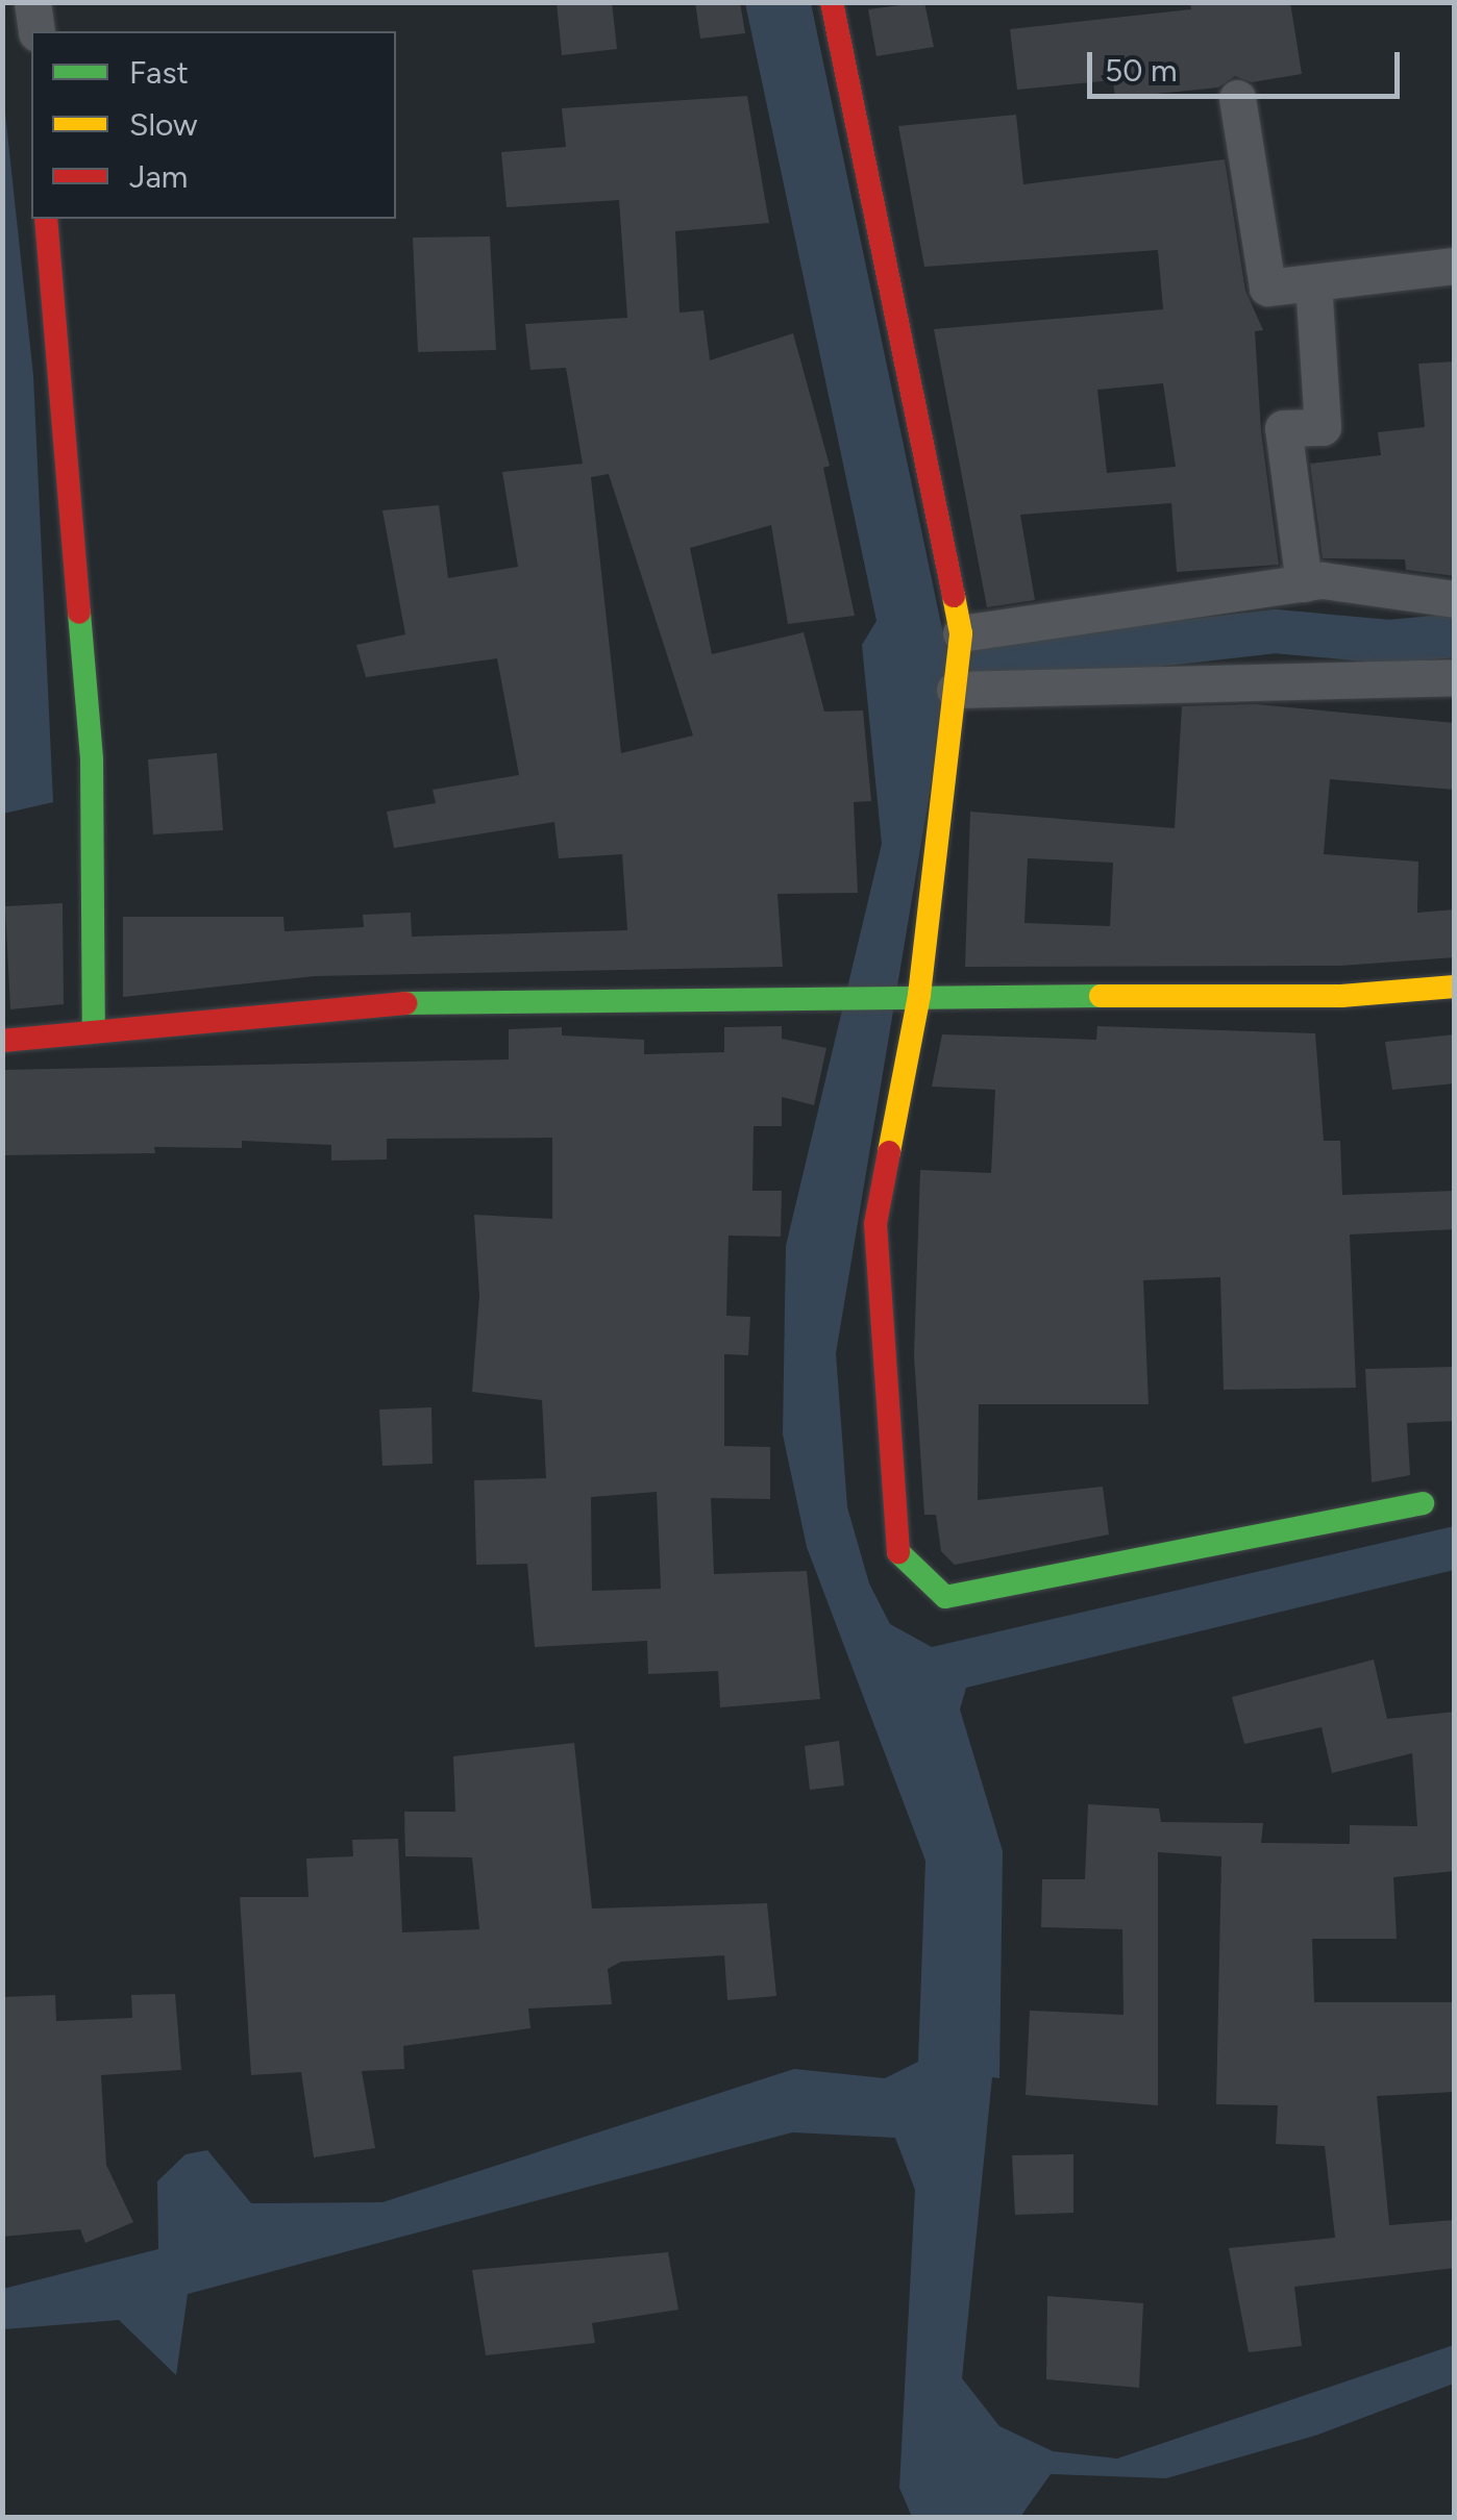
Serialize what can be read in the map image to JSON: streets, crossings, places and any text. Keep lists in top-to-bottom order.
{
  "legend": ["Fast", "Slow", "Jam"],
  "scale_bar": "50 m"
}
